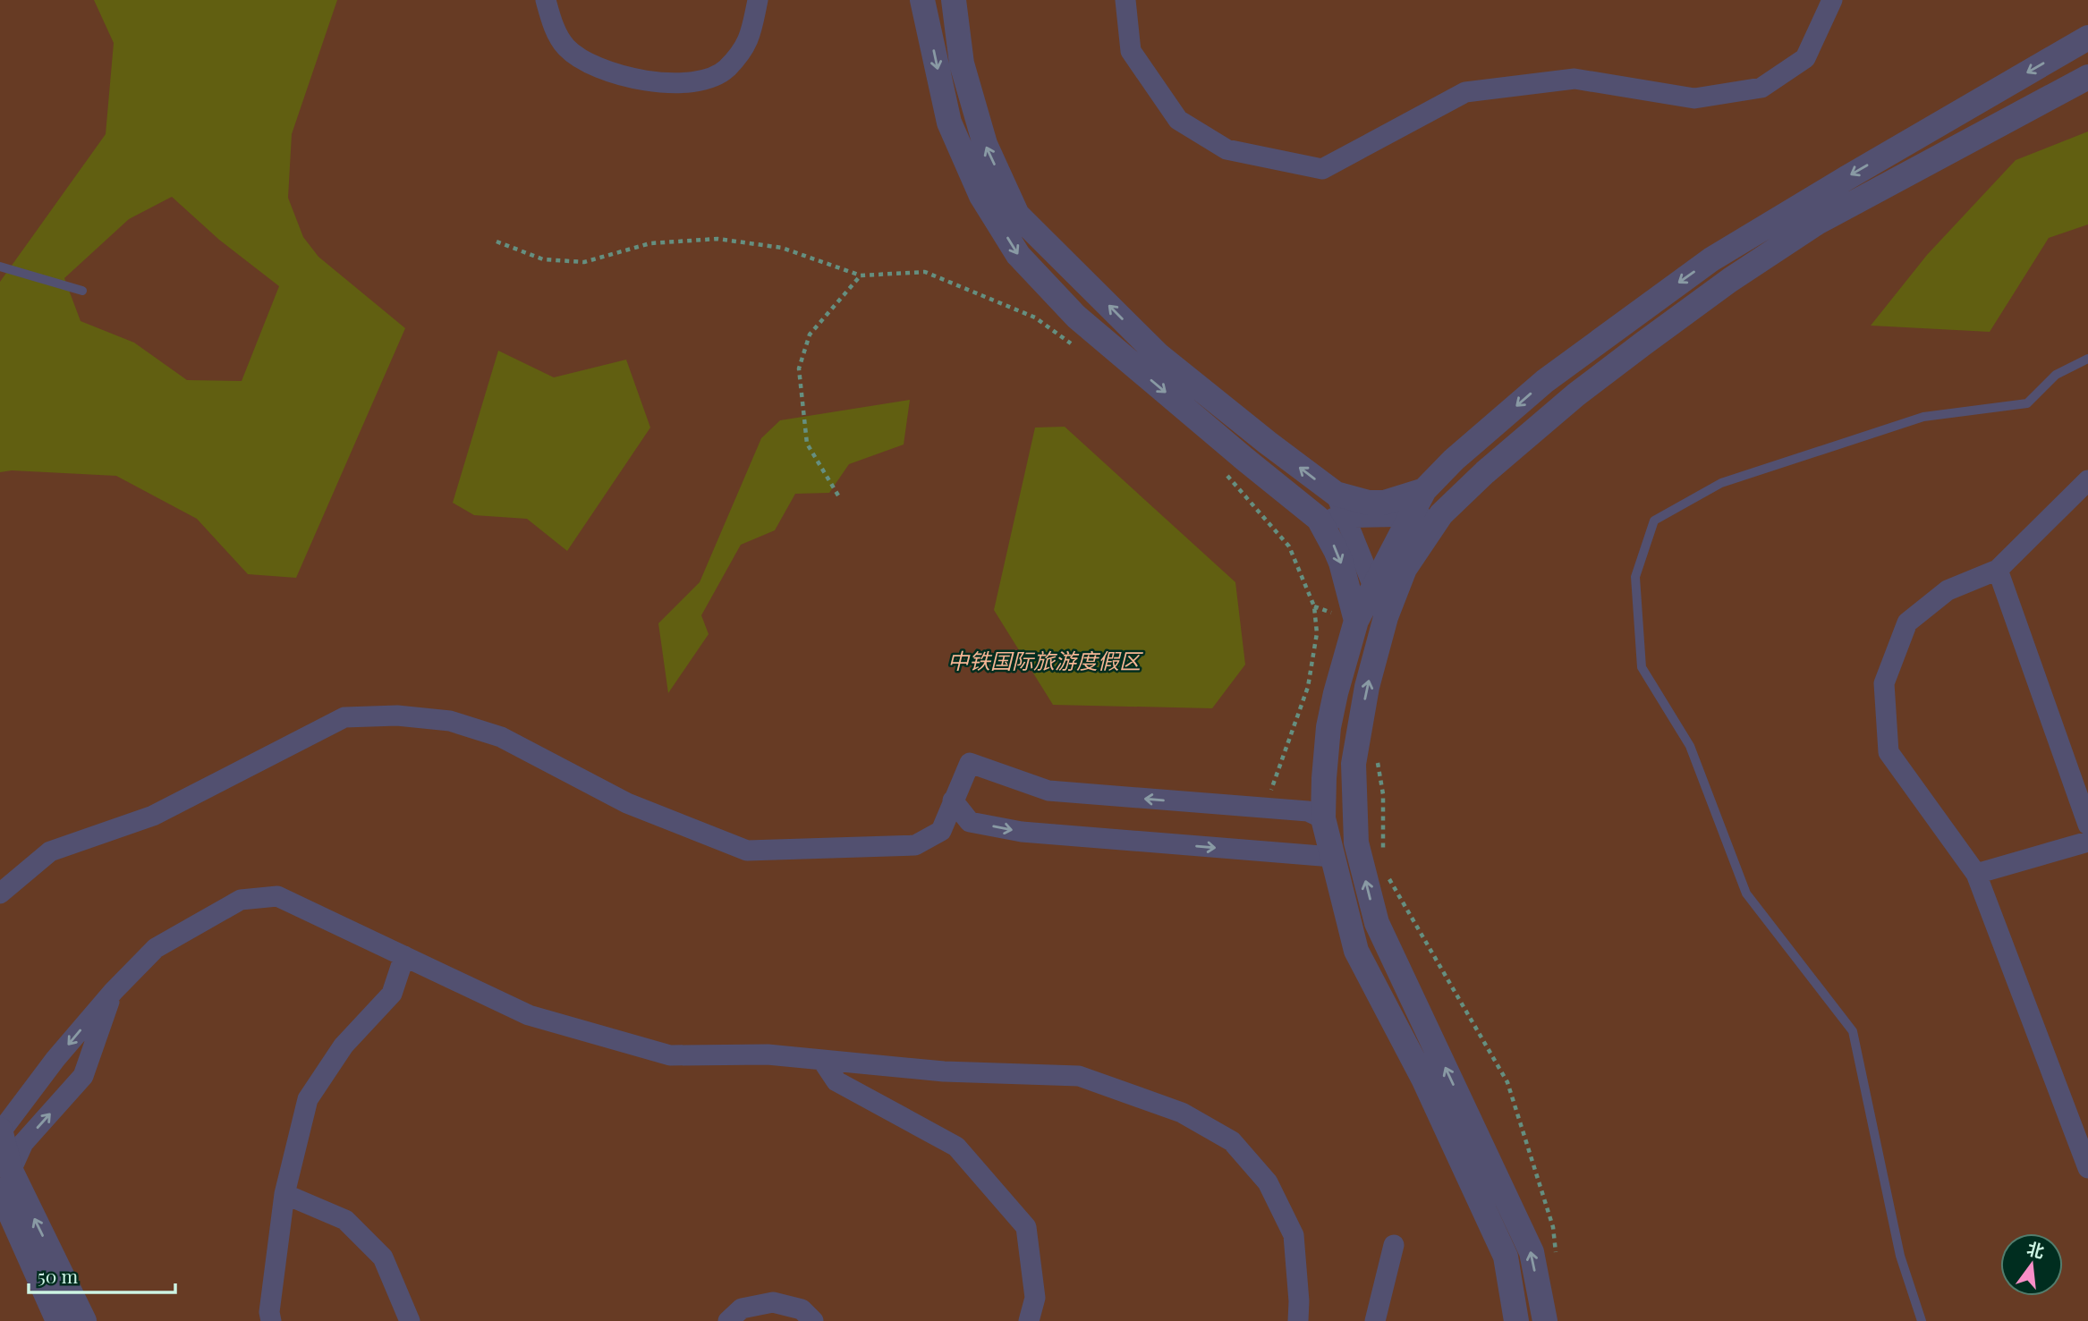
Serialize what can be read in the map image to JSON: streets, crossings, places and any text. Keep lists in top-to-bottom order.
{
  "parks": ["中铁国际旅游度假区"],
  "scale_bar": "50 m",
  "north": "top"
}
